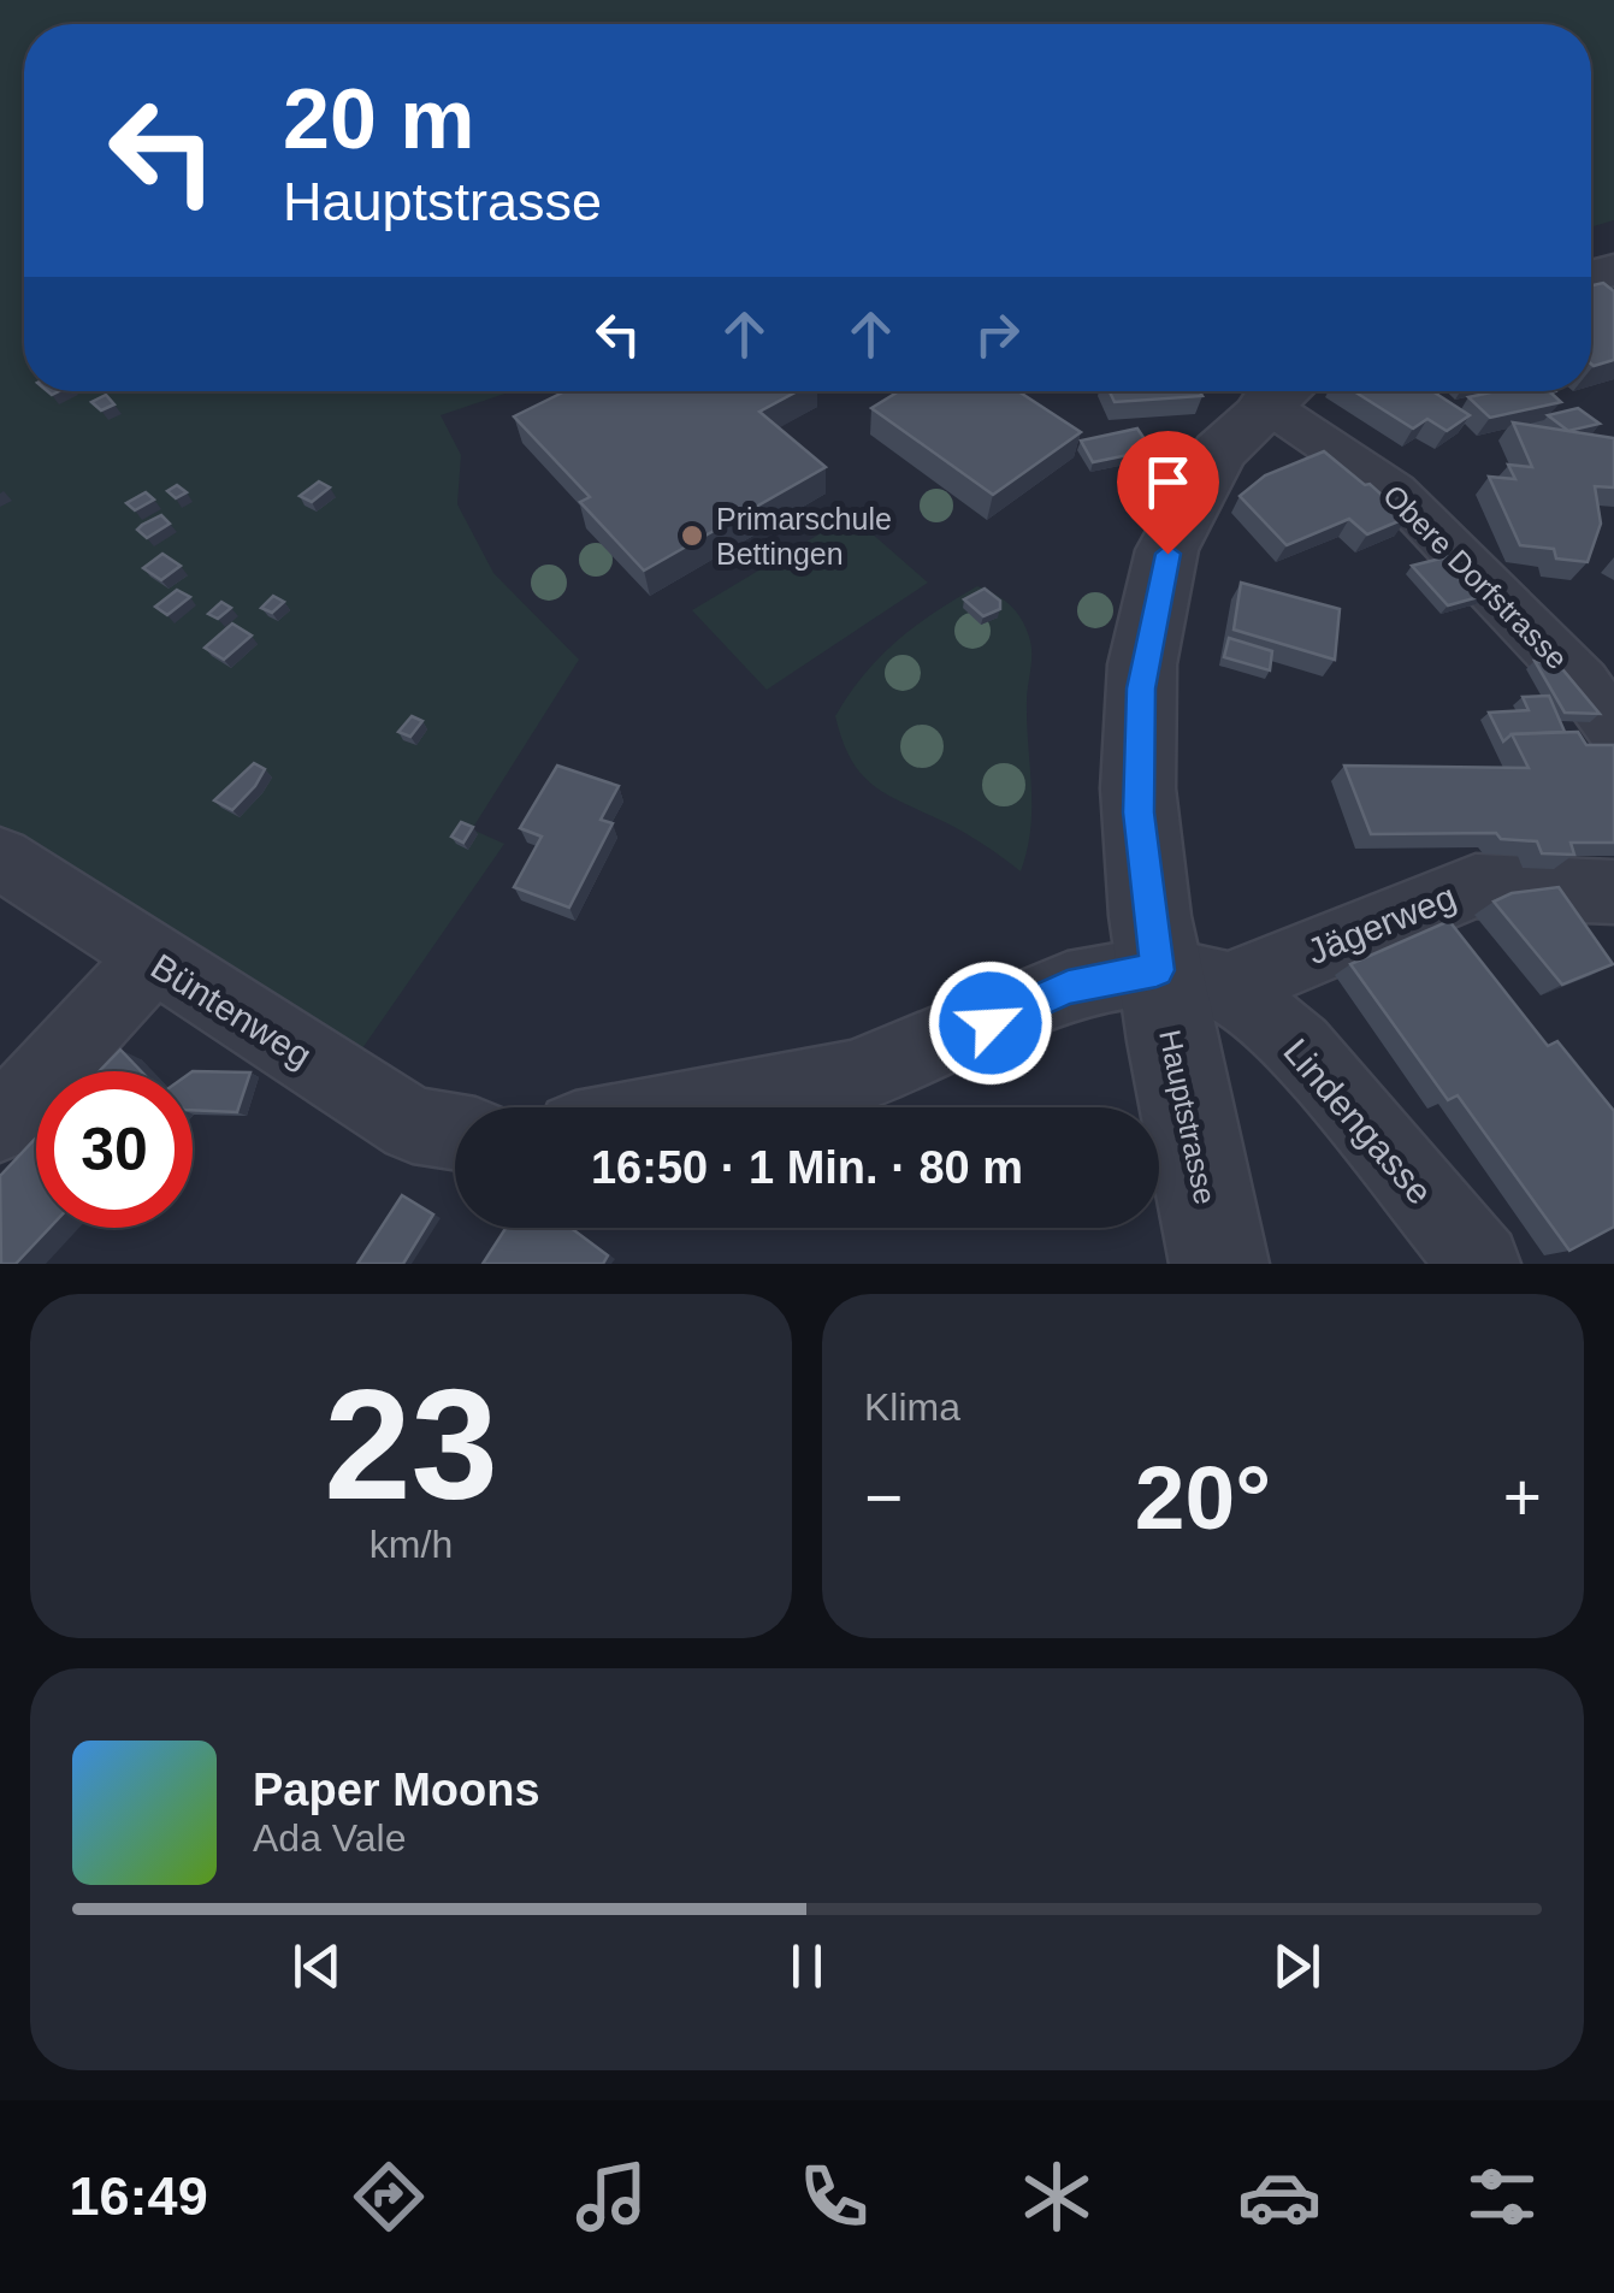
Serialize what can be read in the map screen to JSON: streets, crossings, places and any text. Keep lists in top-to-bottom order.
{
  "streets": {
    "street": [
      "Obere Dorfstrasse",
      "Jägerweg",
      "Büntenweg",
      "Hauptstrasse",
      "Lindengasse"
    ]
  },
  "crossings": [
    ["Jägerweg", "Lindengasse"]
  ],
  "places": ["Primarschule Bettingen"],
  "page": {
    "turn": ["20 m", "Hauptstrasse"],
    "limit": "30",
    "trip": "16:50 · 1 Min. · 80 m",
    "tile": [
      ["23", "km/h"],
      "Klima"
    ],
    "heat": ["−", "20°", "+"],
    "song": ["Paper Moons", "Ada Vale"],
    "tabs": "16:49"
  }
}
